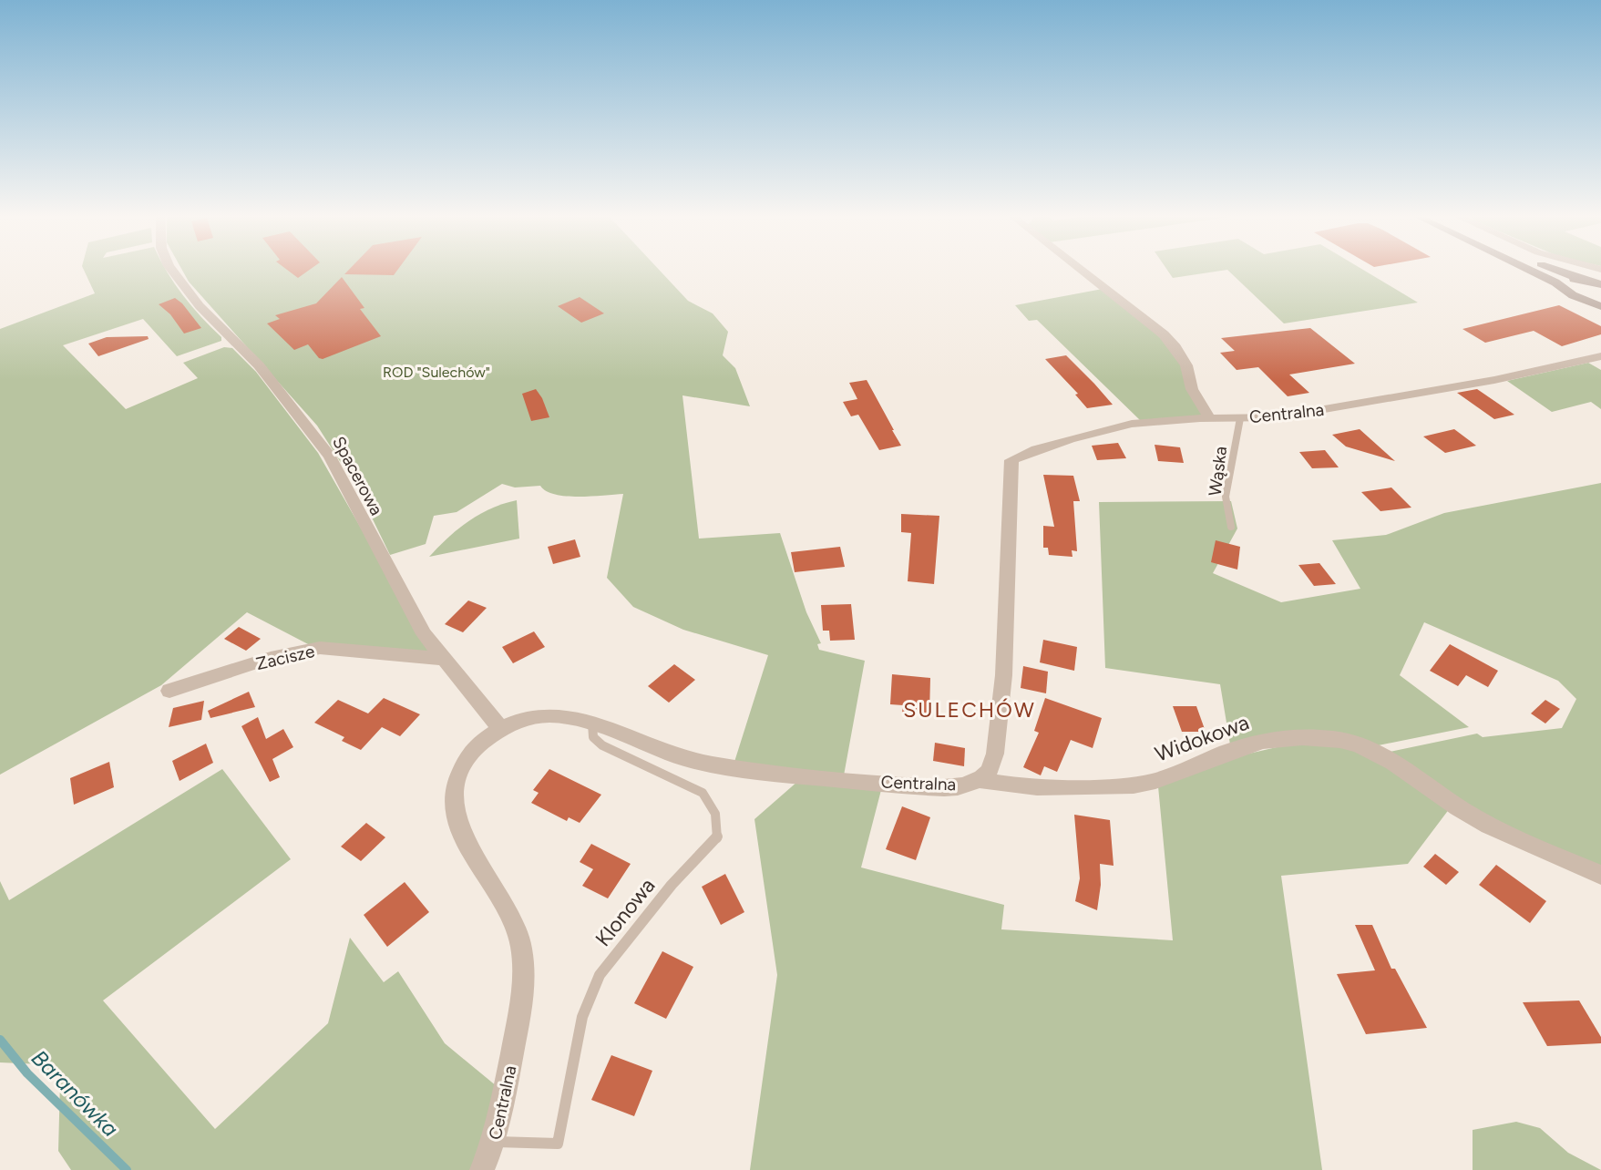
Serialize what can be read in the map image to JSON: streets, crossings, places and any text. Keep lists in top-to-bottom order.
{
  "streets": {
    "street": [
      "Centralna",
      "Spacerowa",
      "Zacisze",
      "Widokowa"
    ],
    "lane": ["Wąska", "Klonowa"]
  },
  "crossings": [
    ["Centralna", "Wąska"],
    ["Centralna", "Spacerowa"],
    ["Centralna", "Widokowa"],
    ["Centralna", "Klonowa"],
    ["Spacerowa", "Zacisze"]
  ],
  "districts": ["SULECHÓW"],
  "water": ["Baranówka"],
  "parks": ["ROD \"Sulechów\""]
}
